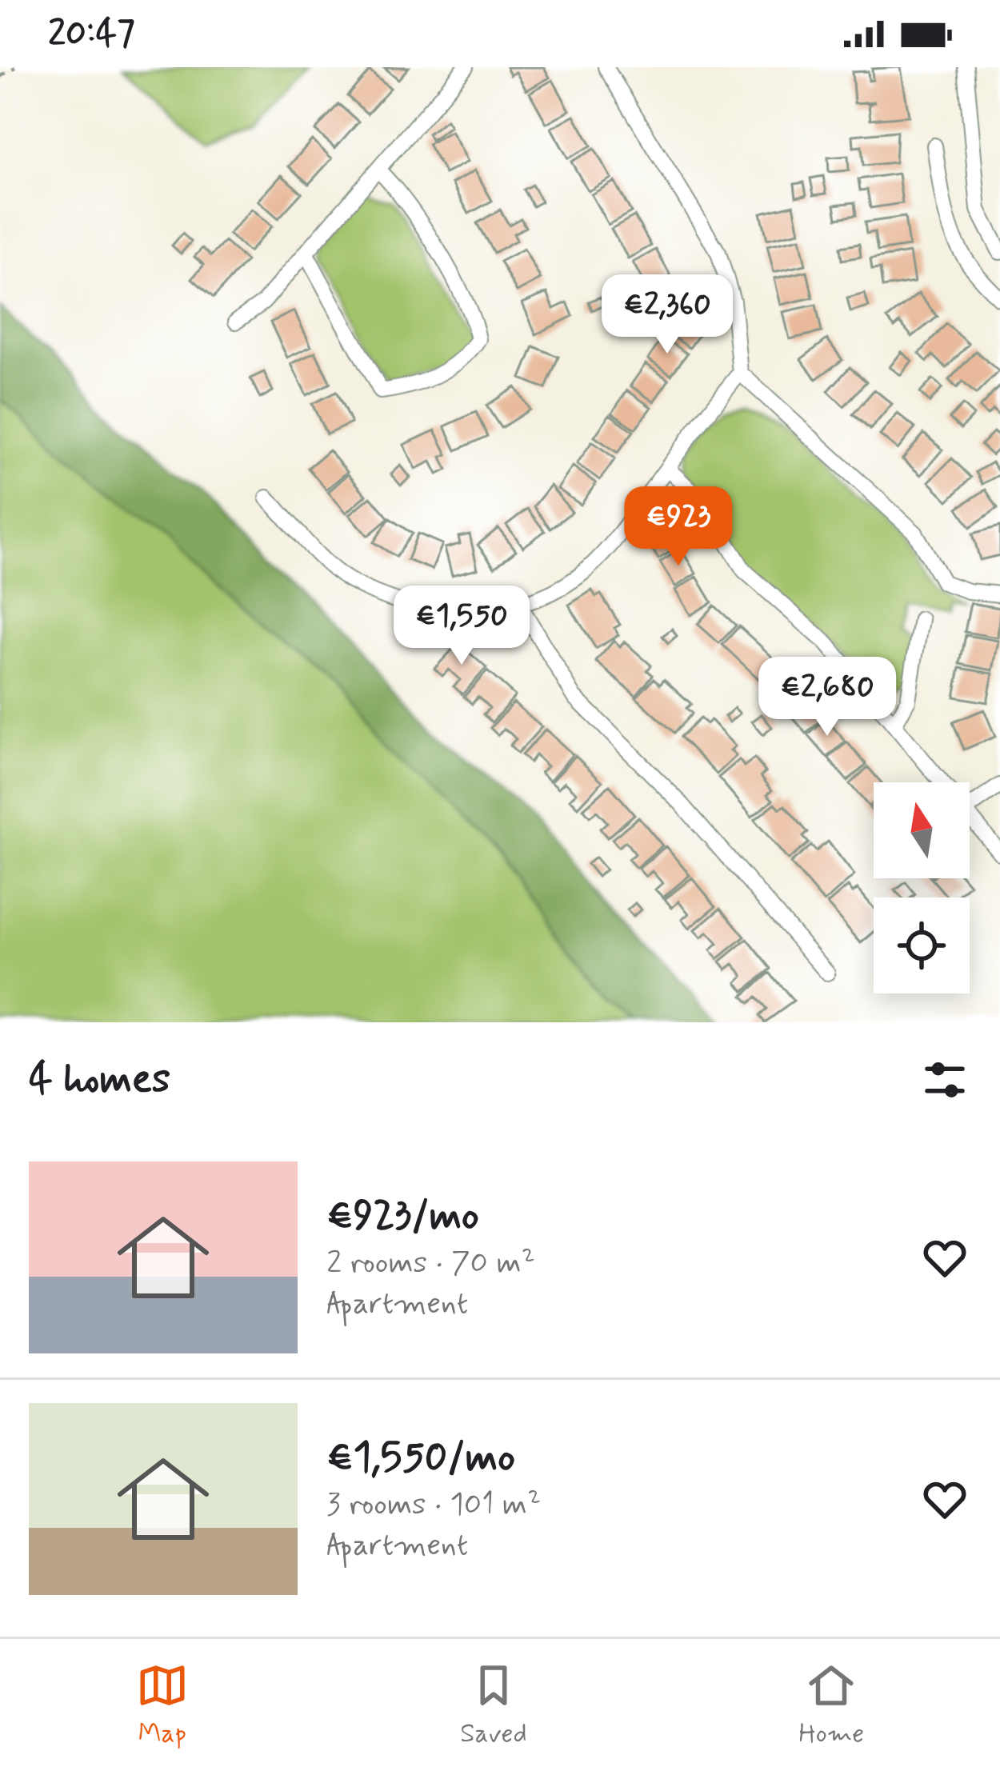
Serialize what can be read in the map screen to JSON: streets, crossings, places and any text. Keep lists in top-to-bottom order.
{
  "north": "top",
  "page": {
    "status": "20:47",
    "price": [
      "€2,360",
      "€923",
      "€1,550",
      "€2,680"
    ],
    "heading": "4 homes",
    "list": [
      {
        "name": "€923/mo",
        "note": "2 rooms · 70 m² · Apartment"
      },
      {
        "name": "€1,550/mo",
        "note": "3 rooms · 101 m² · Apartment"
      }
    ],
    "tabs": ["Map", "Saved", "Home"]
  }
}
